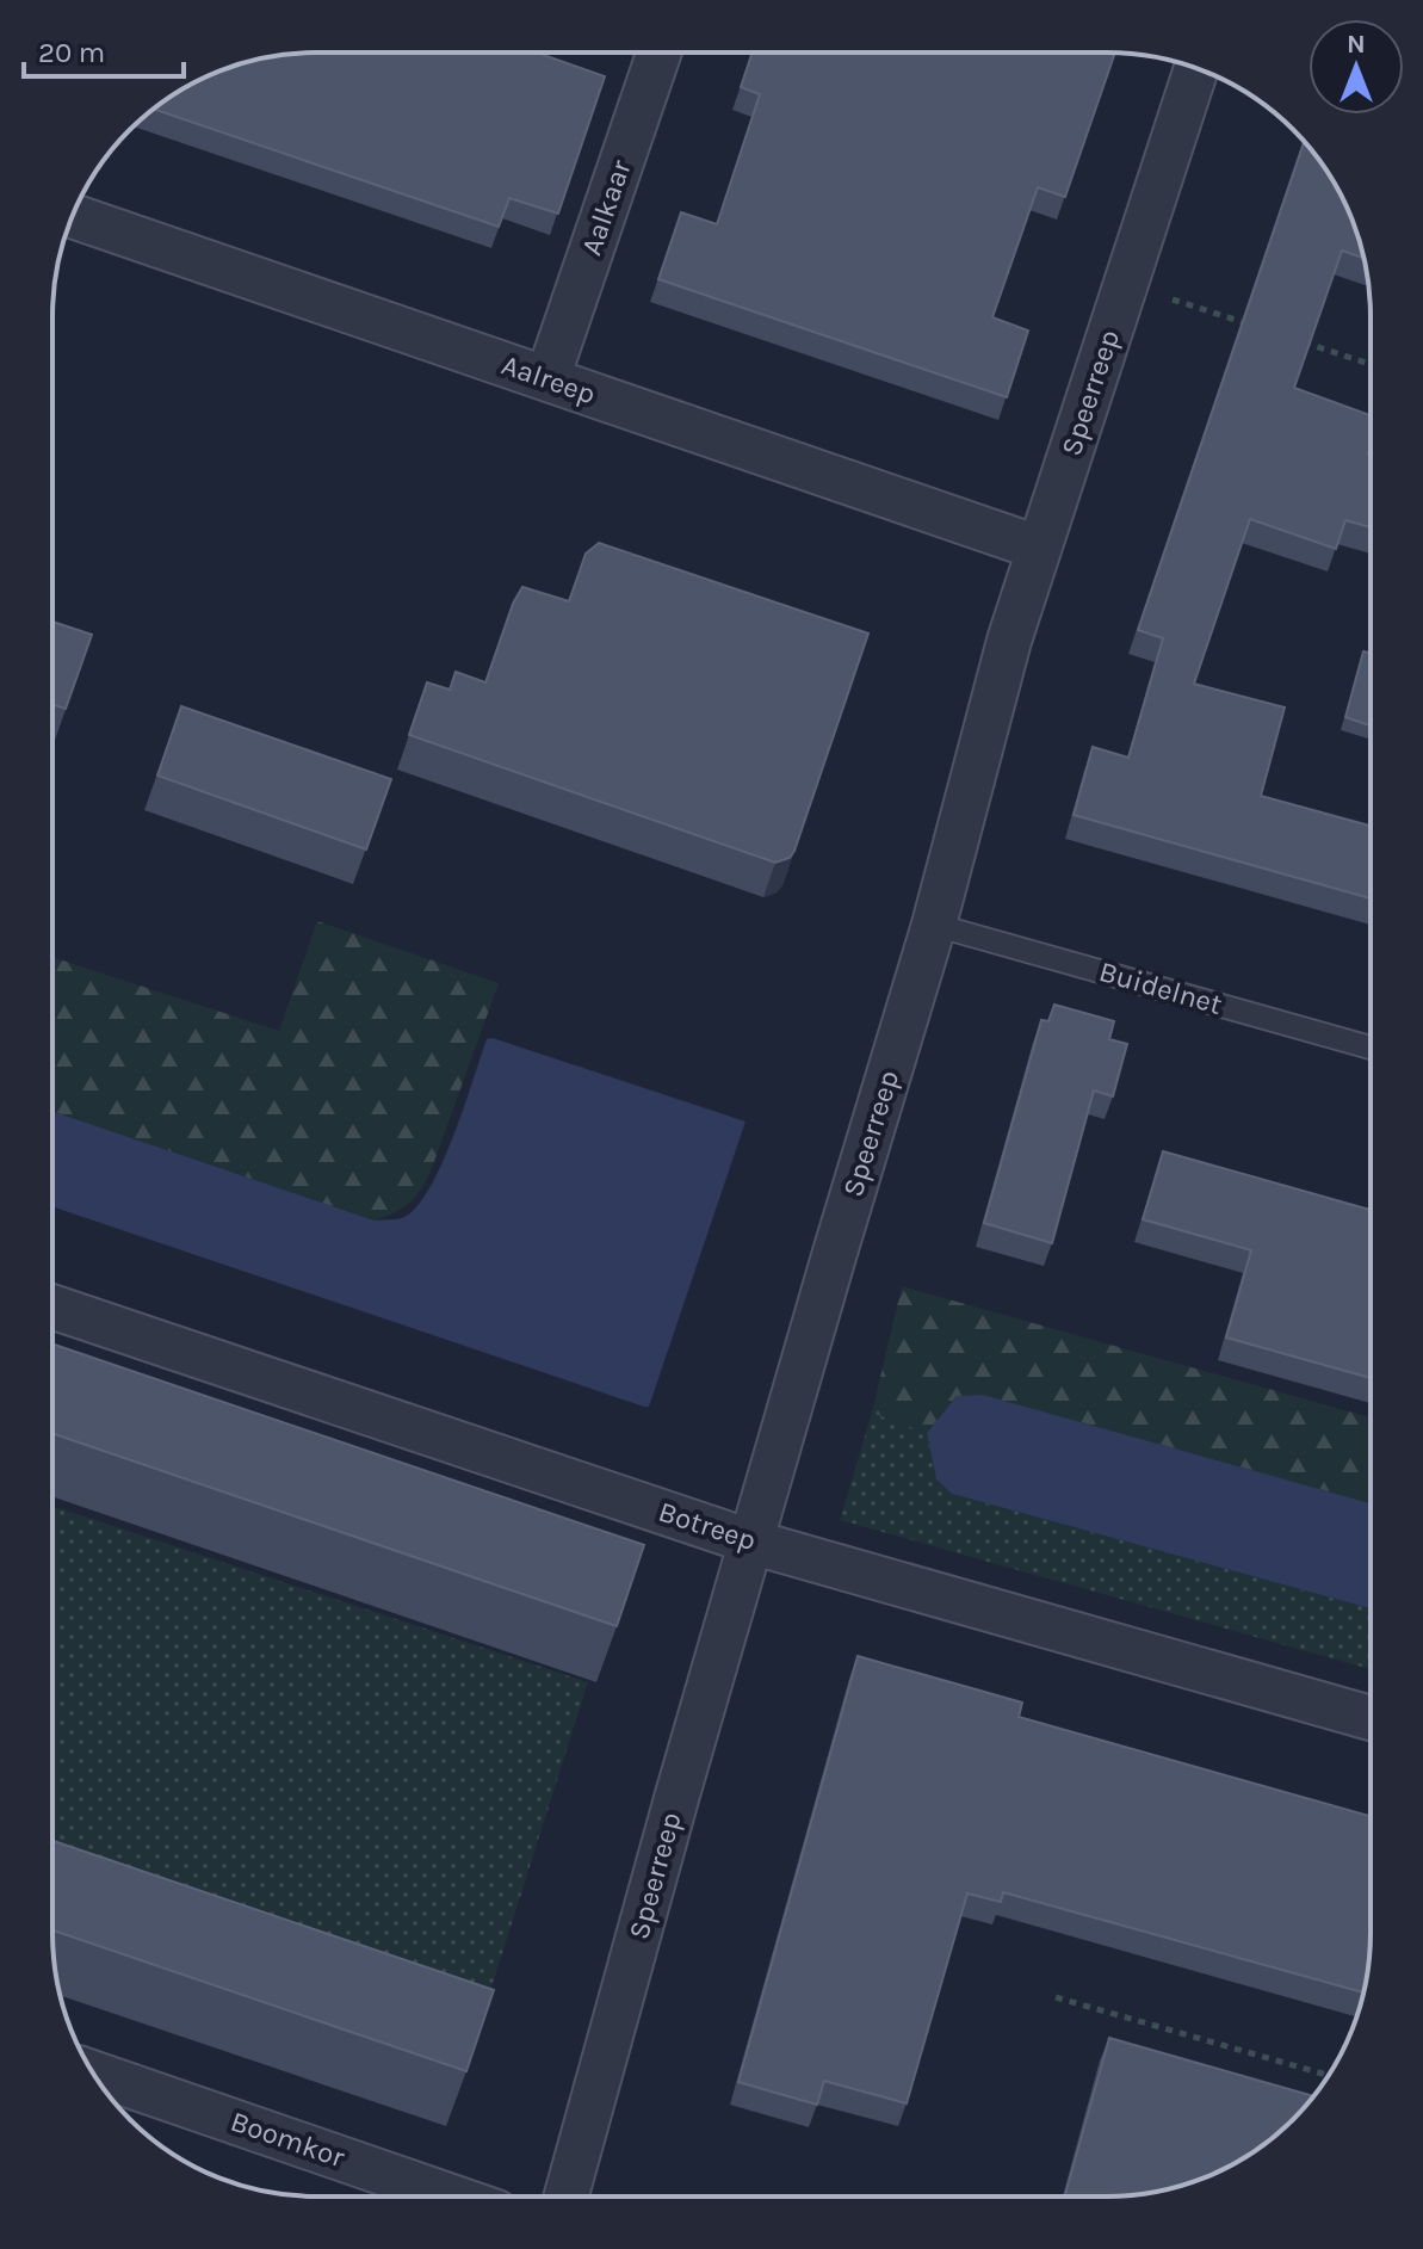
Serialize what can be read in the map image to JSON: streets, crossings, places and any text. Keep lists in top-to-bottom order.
{
  "streets": {
    "street": [
      "Aalkaar",
      "Aalreep",
      "Speerreep",
      "Botreep",
      "Boomkor"
    ],
    "lane": ["Buidelnet"]
  },
  "crossings": [
    ["Aalkaar", "Aalreep"],
    ["Aalreep", "Speerreep"],
    ["Speerreep", "Buidelnet"],
    ["Speerreep", "Botreep"]
  ],
  "scale_bar": "20 m",
  "north": "top"
}
